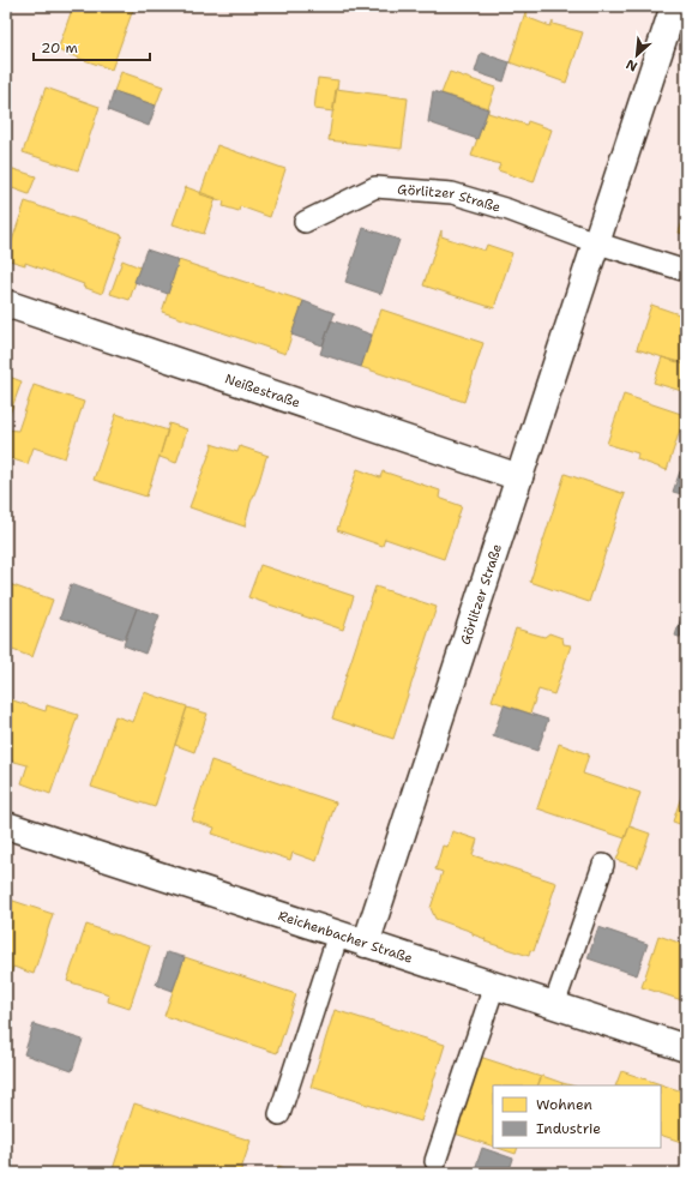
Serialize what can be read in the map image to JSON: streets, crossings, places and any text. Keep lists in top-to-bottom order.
{
  "streets": {
    "street": ["Görlitzer Straße", "Neißestraße", "Reichenbacher Straße"]
  },
  "crossings": [
    ["Görlitzer Straße", "Neißestraße"],
    ["Görlitzer Straße", "Reichenbacher Straße"]
  ],
  "legend": ["Wohnen", "Industrie"],
  "scale_bar": "20 m",
  "north": "bottom left"
}
